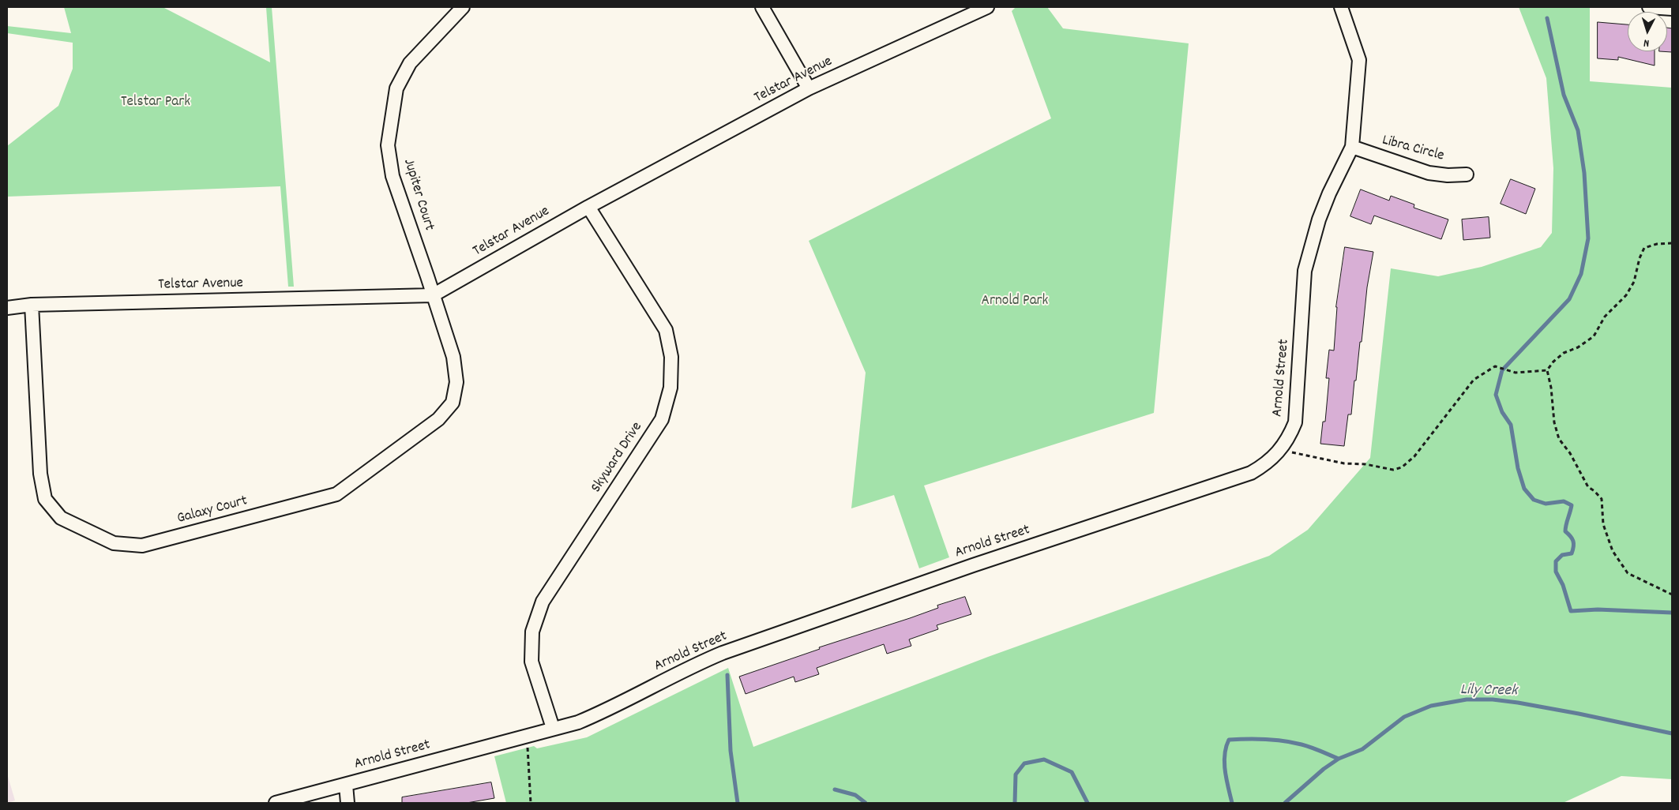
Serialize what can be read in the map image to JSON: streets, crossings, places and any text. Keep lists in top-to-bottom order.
{
  "streets": {
    "street": [
      "Telstar Avenue",
      "Libra Circle",
      "Jupiter Court",
      "Arnold Street",
      "Skyward Drive",
      "Galaxy Court"
    ]
  },
  "crossings": [
    ["Telstar Avenue", "Jupiter Court"],
    ["Telstar Avenue", "Skyward Drive"],
    ["Telstar Avenue", "Galaxy Court"],
    ["Libra Circle", "Arnold Street"],
    ["Jupiter Court", "Galaxy Court"],
    ["Arnold Street", "Skyward Drive"]
  ],
  "water": ["Lily Creek"],
  "parks": ["Telstar Park", "Arnold Park"],
  "north": "bottom"
}
